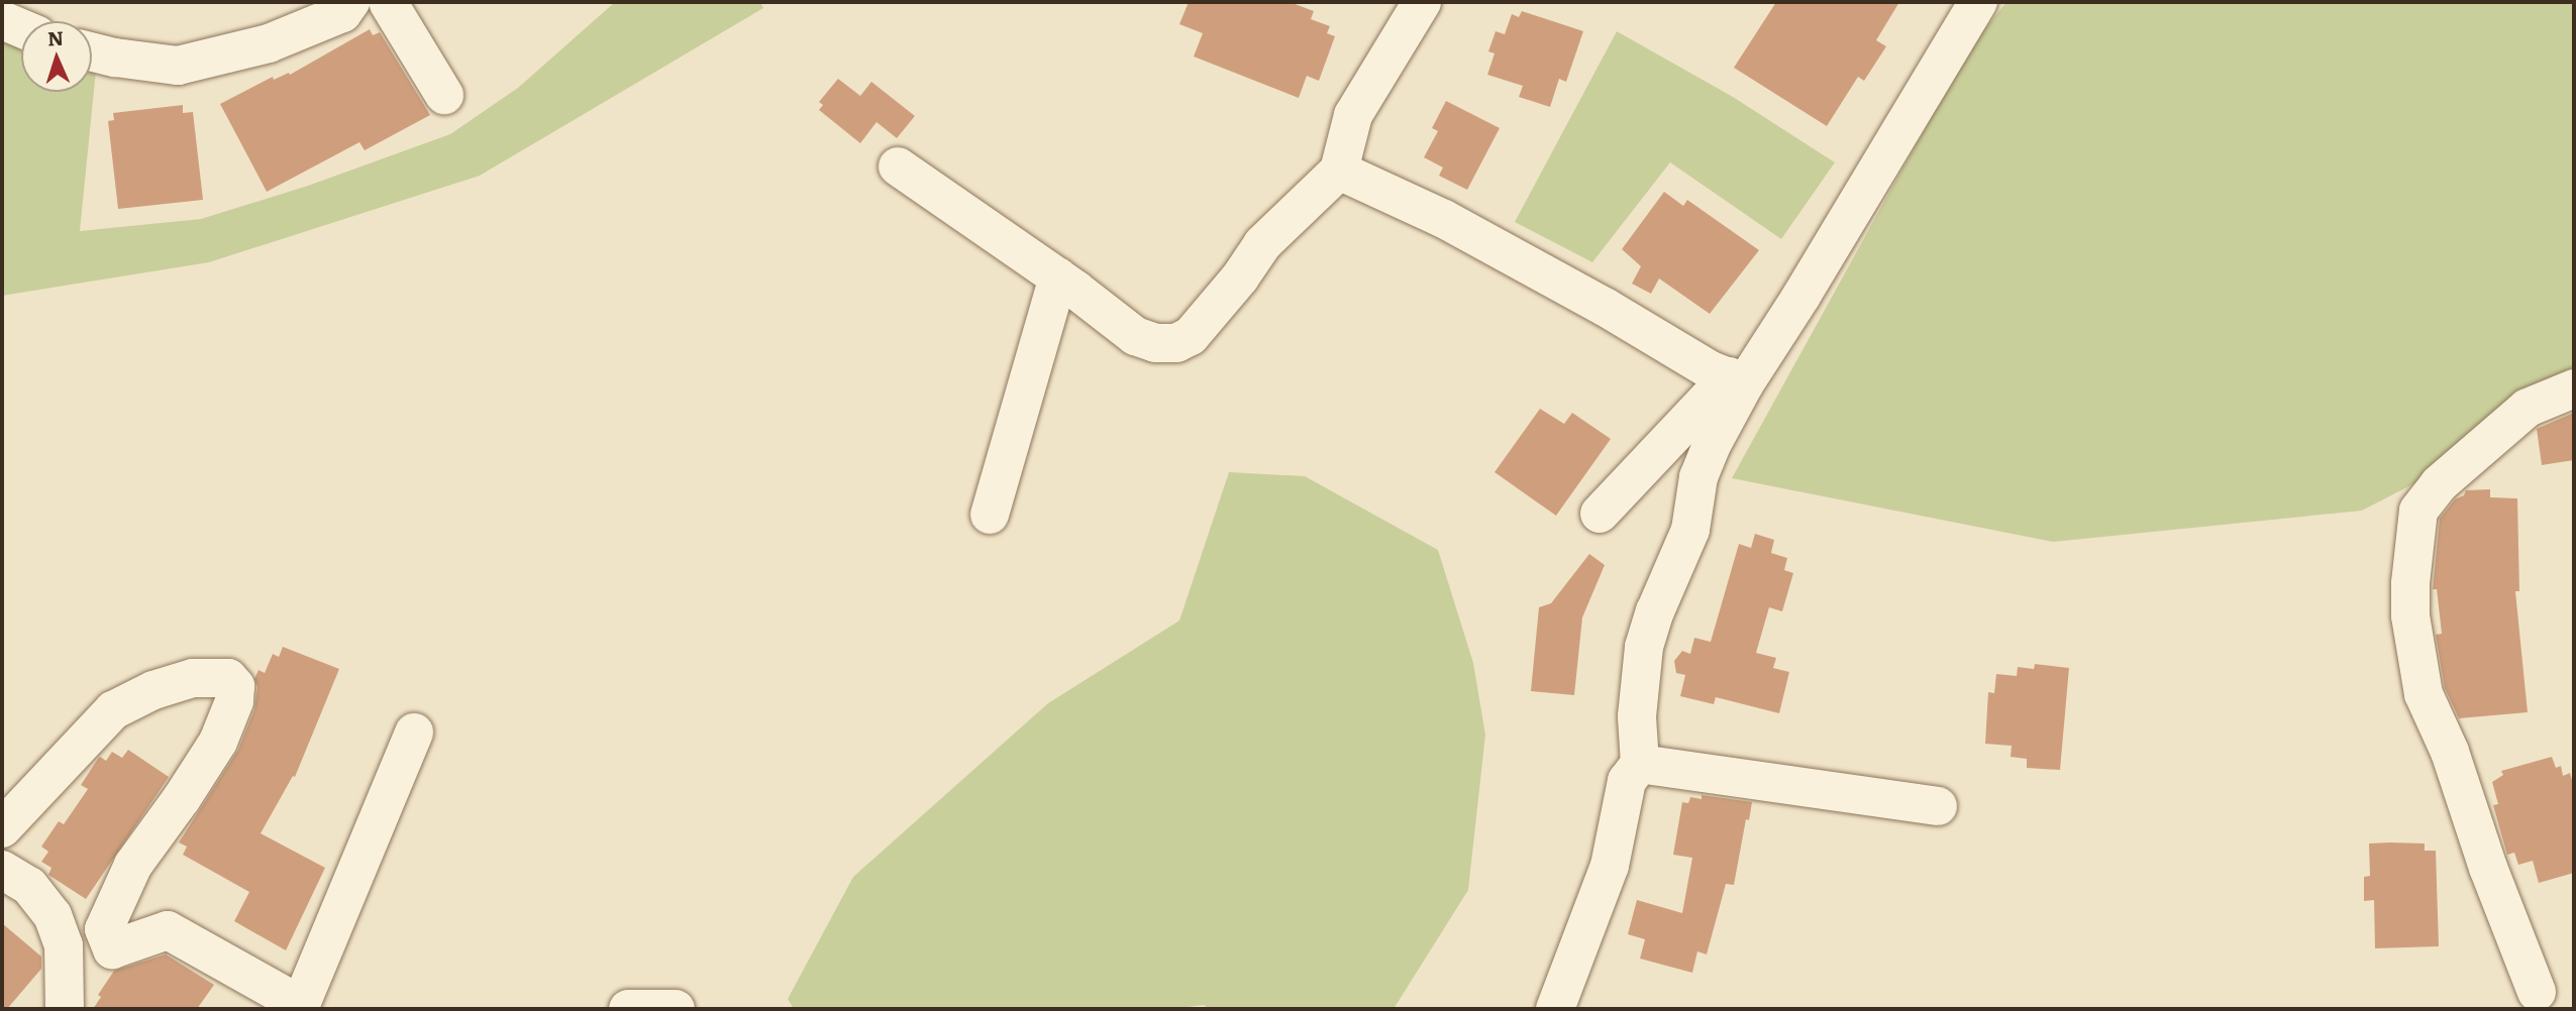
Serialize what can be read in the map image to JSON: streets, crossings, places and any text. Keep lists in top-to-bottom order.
{
  "north": "top"
}
